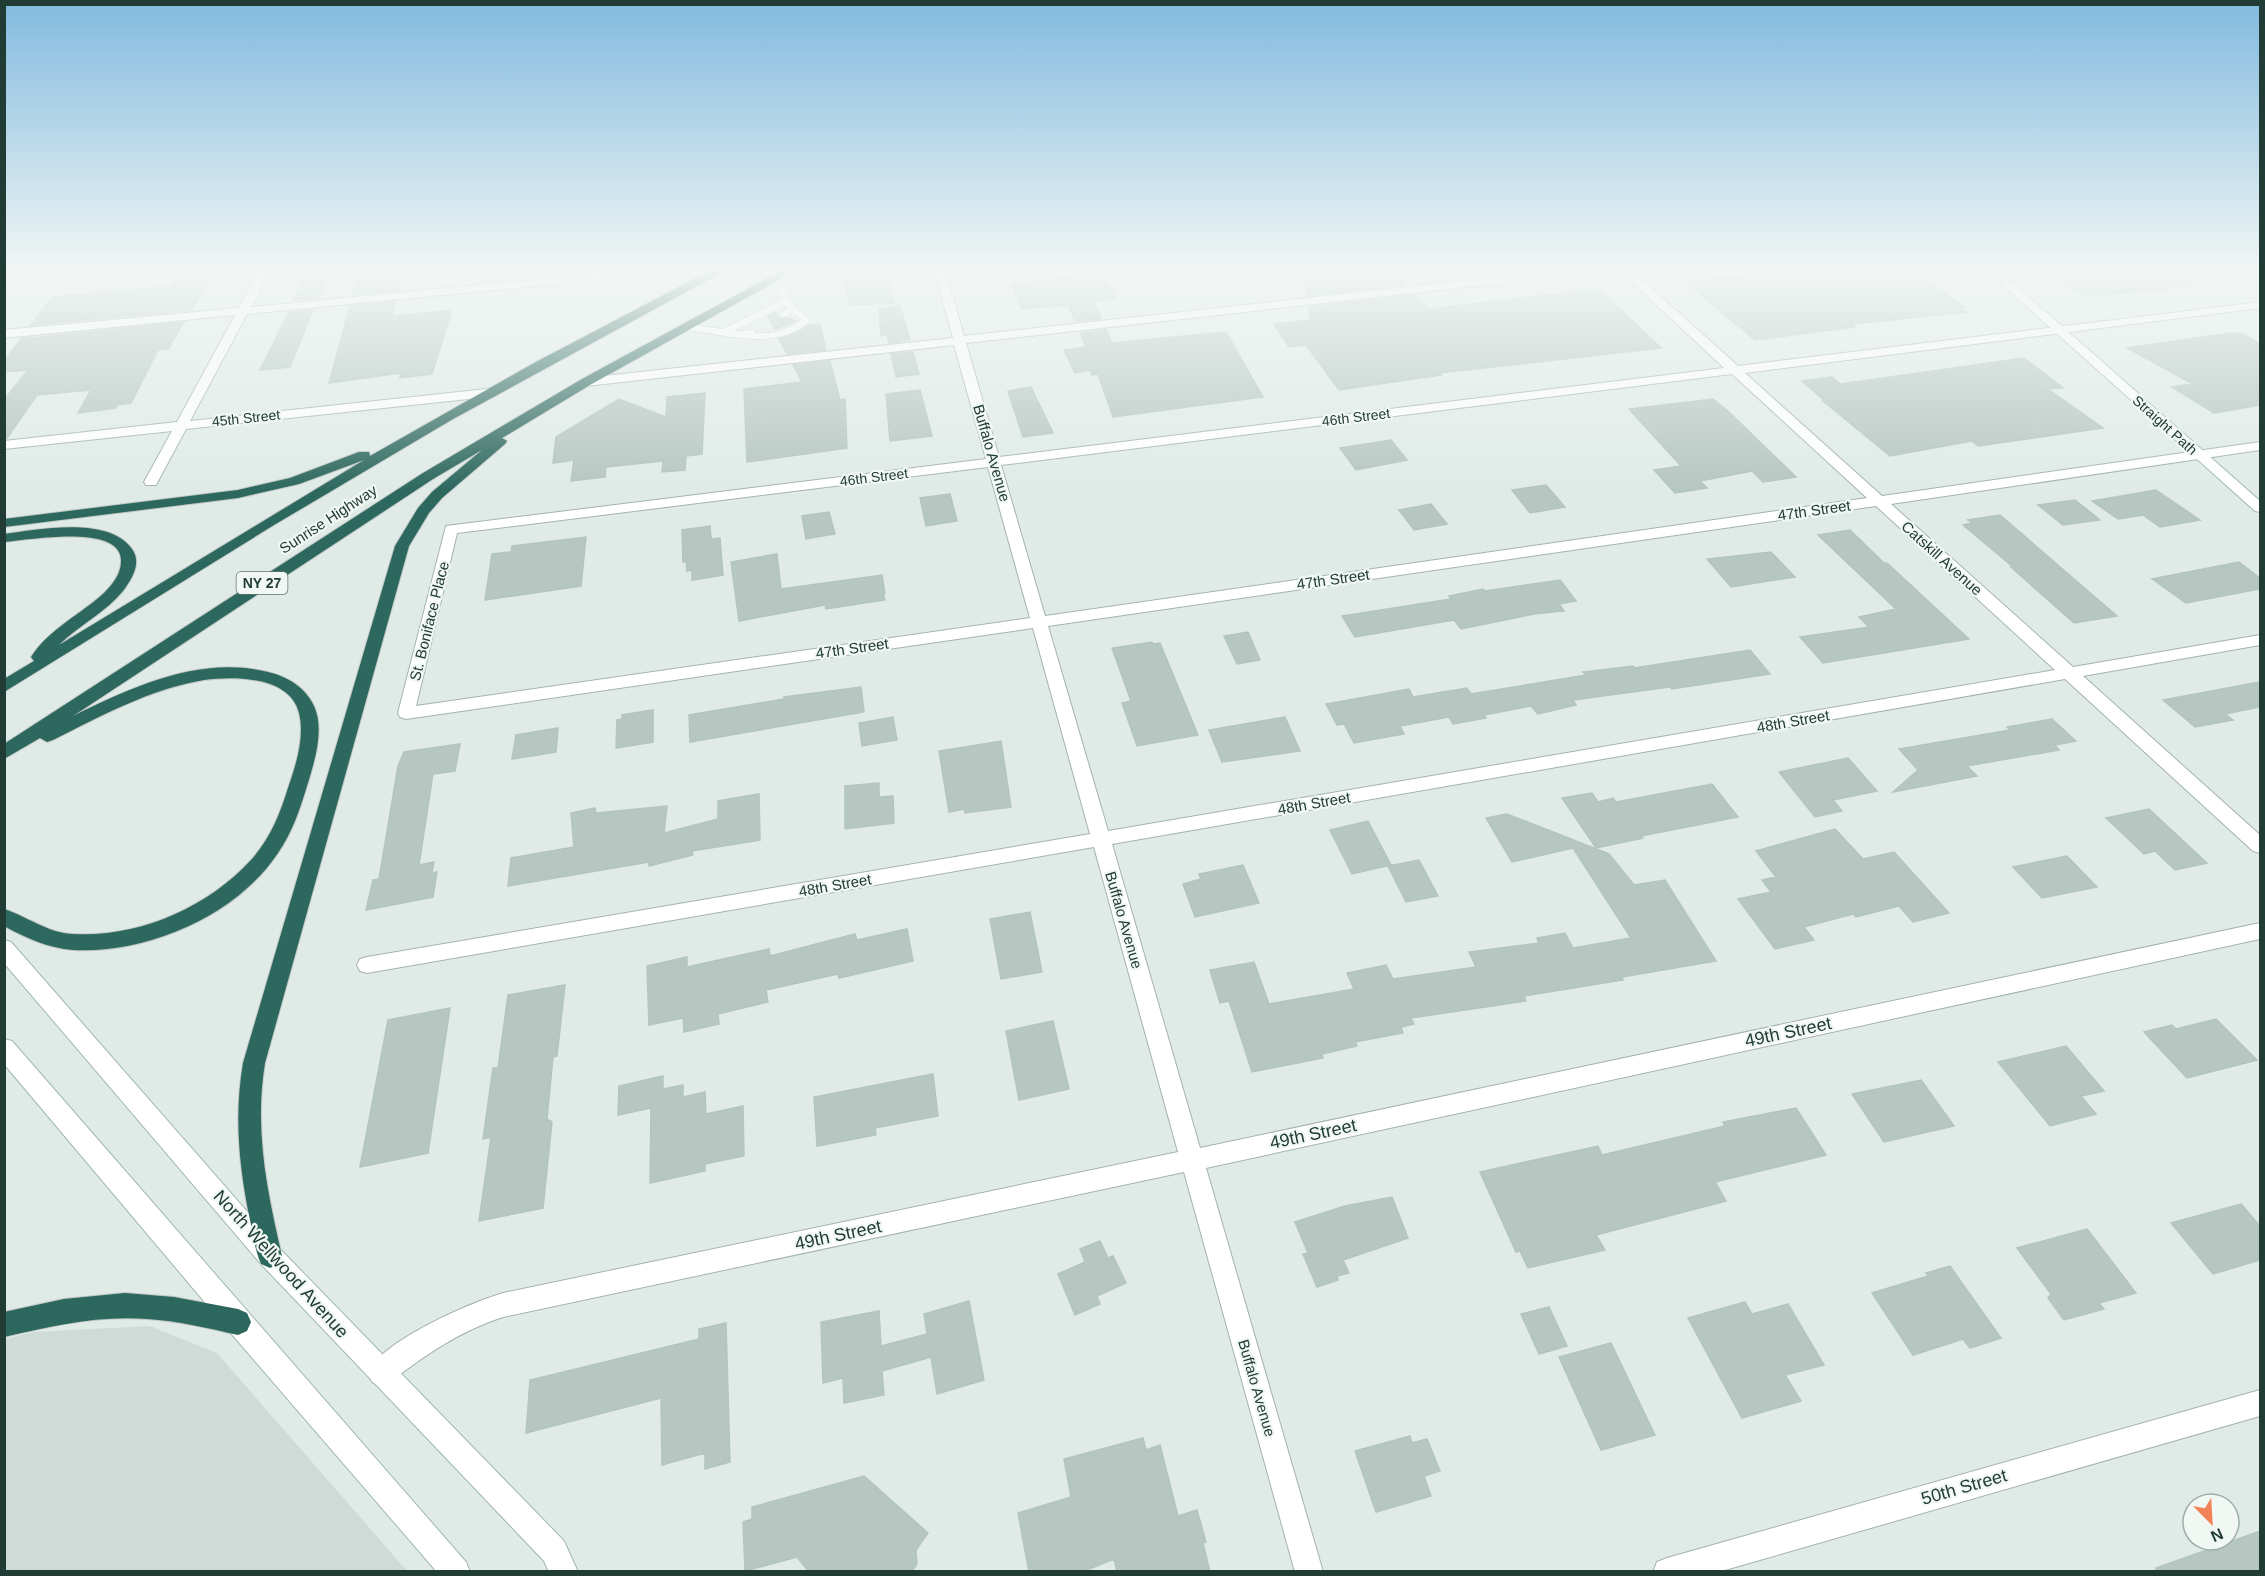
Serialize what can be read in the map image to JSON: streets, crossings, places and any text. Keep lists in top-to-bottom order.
{
  "streets": {
    "highway": ["Sunrise Highway", "NY 27"],
    "street": [
      "46th Street",
      "45th Street",
      "Straight Path",
      "Buffalo Avenue",
      "47th Street",
      "Catskill Avenue",
      "St. Boniface Place",
      "48th Street",
      "49th Street",
      "North Wellwood Avenue",
      "50th Street"
    ]
  },
  "crossings": [
    ["46th Street", "Buffalo Avenue"],
    ["46th Street", "Catskill Avenue"],
    ["46th Street", "St. Boniface Place"],
    ["Straight Path", "47th Street"],
    ["Buffalo Avenue", "47th Street"],
    ["Buffalo Avenue", "48th Street"],
    ["Buffalo Avenue", "49th Street"],
    ["47th Street", "Catskill Avenue"],
    ["47th Street", "St. Boniface Place"],
    ["Sunrise Highway", "NY 27"],
    ["Catskill Avenue", "48th Street"],
    ["49th Street", "North Wellwood Avenue"]
  ],
  "north": "bottom right"
}
